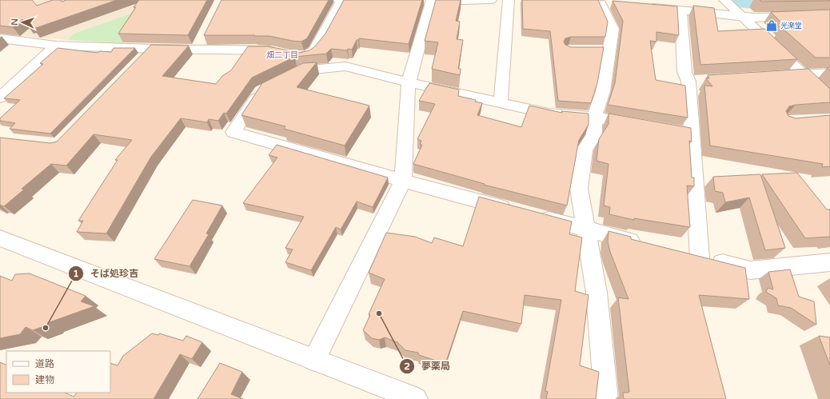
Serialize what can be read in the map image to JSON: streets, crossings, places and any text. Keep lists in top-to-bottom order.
{
  "districts": ["畑二丁目"],
  "places": {
    "shop": ["光楽堂"],
    "other": ["夢薬局", "そば処珍吉"]
  },
  "legend": ["道路", "建物"],
  "north": "left"
}
